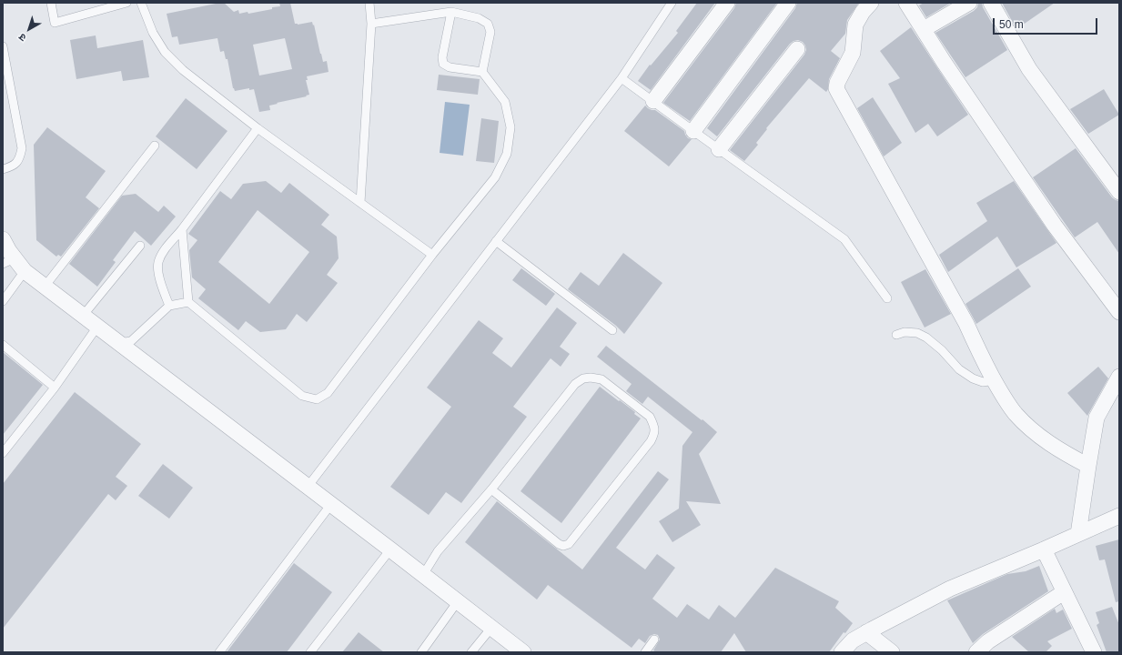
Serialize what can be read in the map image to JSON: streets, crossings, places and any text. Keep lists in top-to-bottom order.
{
  "scale_bar": "50 m",
  "north": "bottom left"
}
